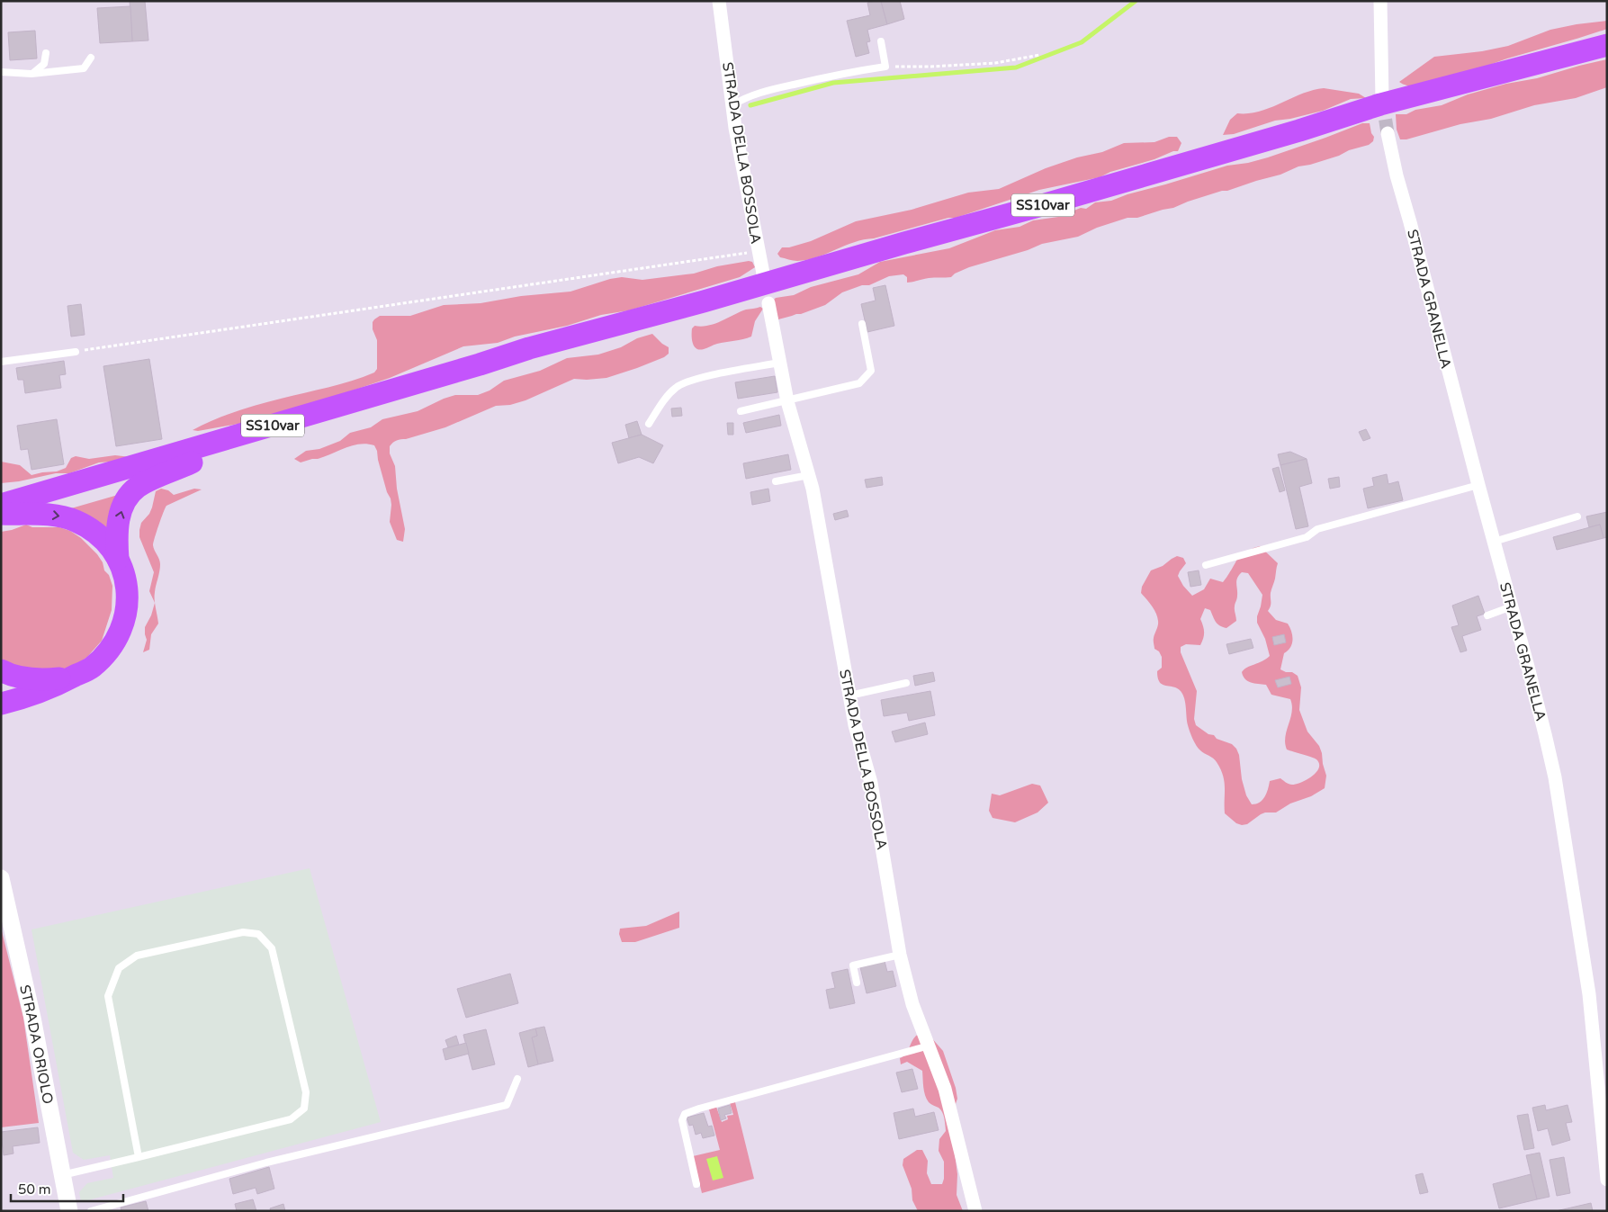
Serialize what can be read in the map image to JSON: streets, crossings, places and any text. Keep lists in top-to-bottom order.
{
  "streets": {
    "highway": ["SS10var"],
    "street": ["STRADA DELLA BOSSOLA", "STRADA GRANELLA", "STRADA ORIOLO"]
  },
  "scale_bar": "50 m"
}
